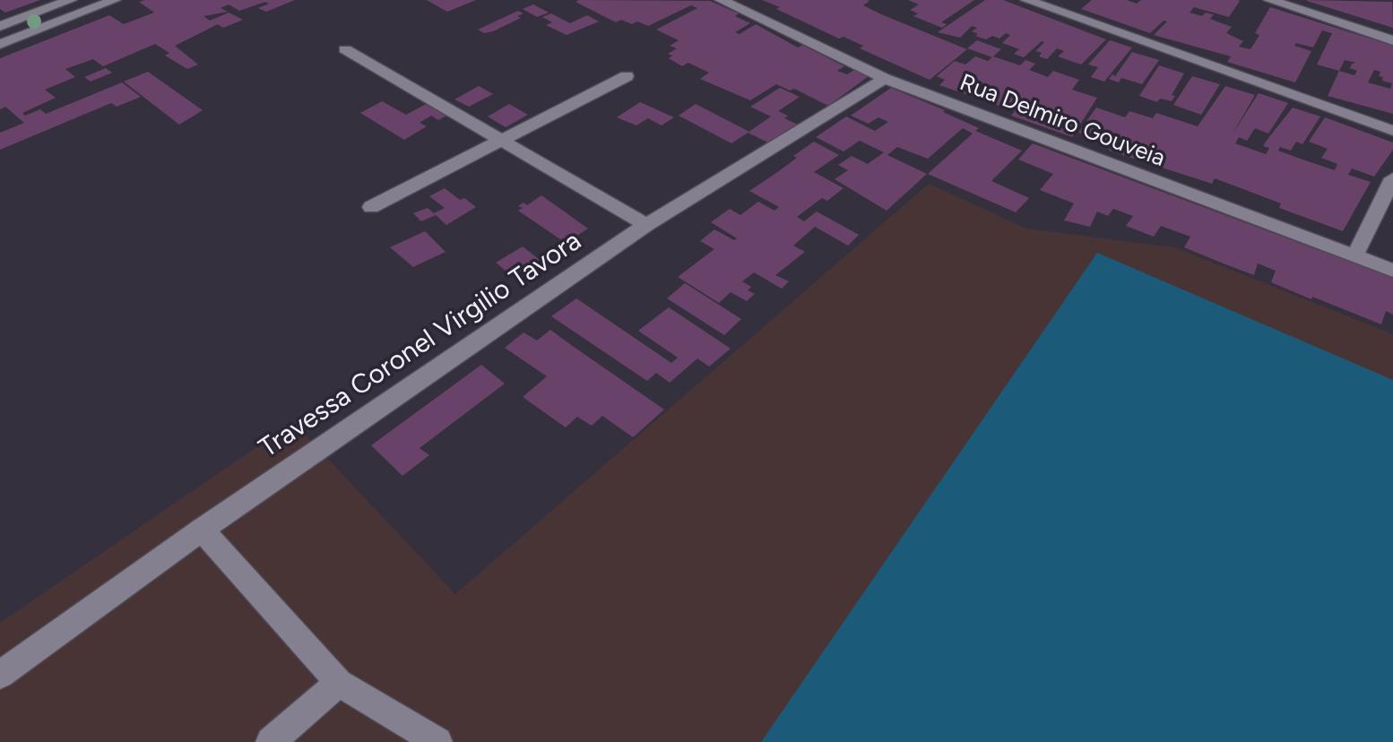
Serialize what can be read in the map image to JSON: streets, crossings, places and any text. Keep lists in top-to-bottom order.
{
  "streets": {
    "street": ["Rua Delmiro Gouveia", "Travessa Coronel Virgilio Tavora"]
  },
  "crossings": [
    ["Rua Delmiro Gouveia", "Travessa Coronel Virgilio Tavora"]
  ]
}
